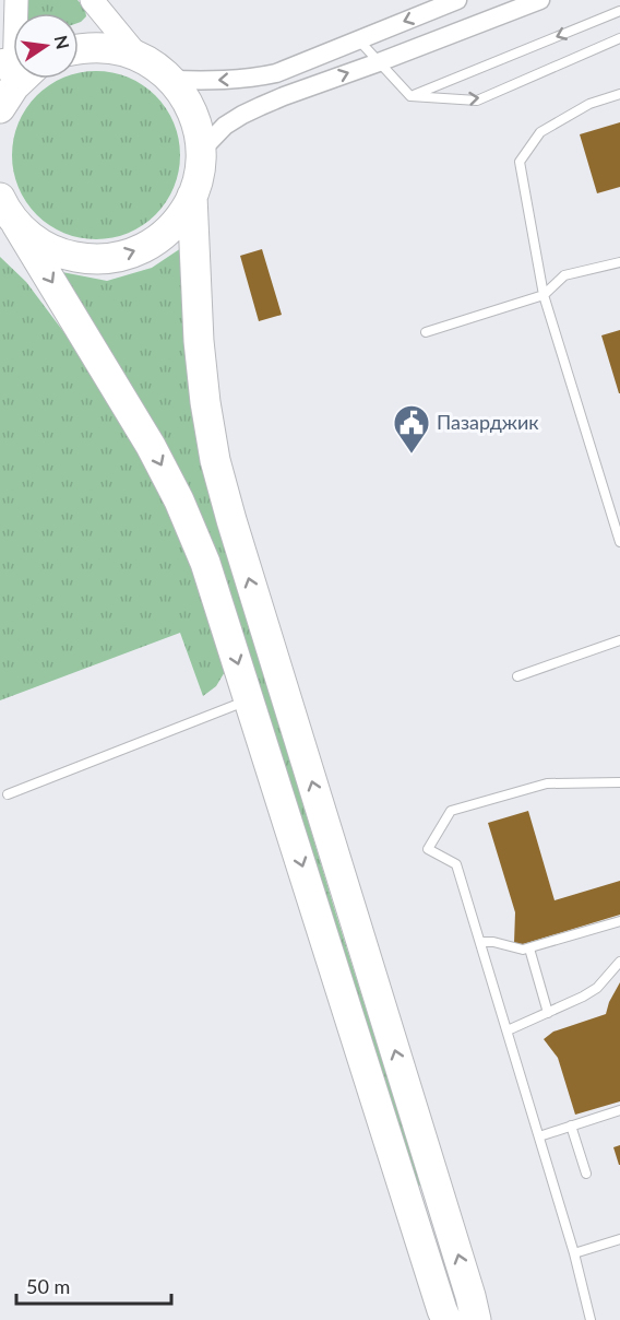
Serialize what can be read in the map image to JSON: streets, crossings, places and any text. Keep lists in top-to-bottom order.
{
  "places": {
    "public building": ["Пазарджик"]
  },
  "scale_bar": "50 m",
  "north": "right"
}
